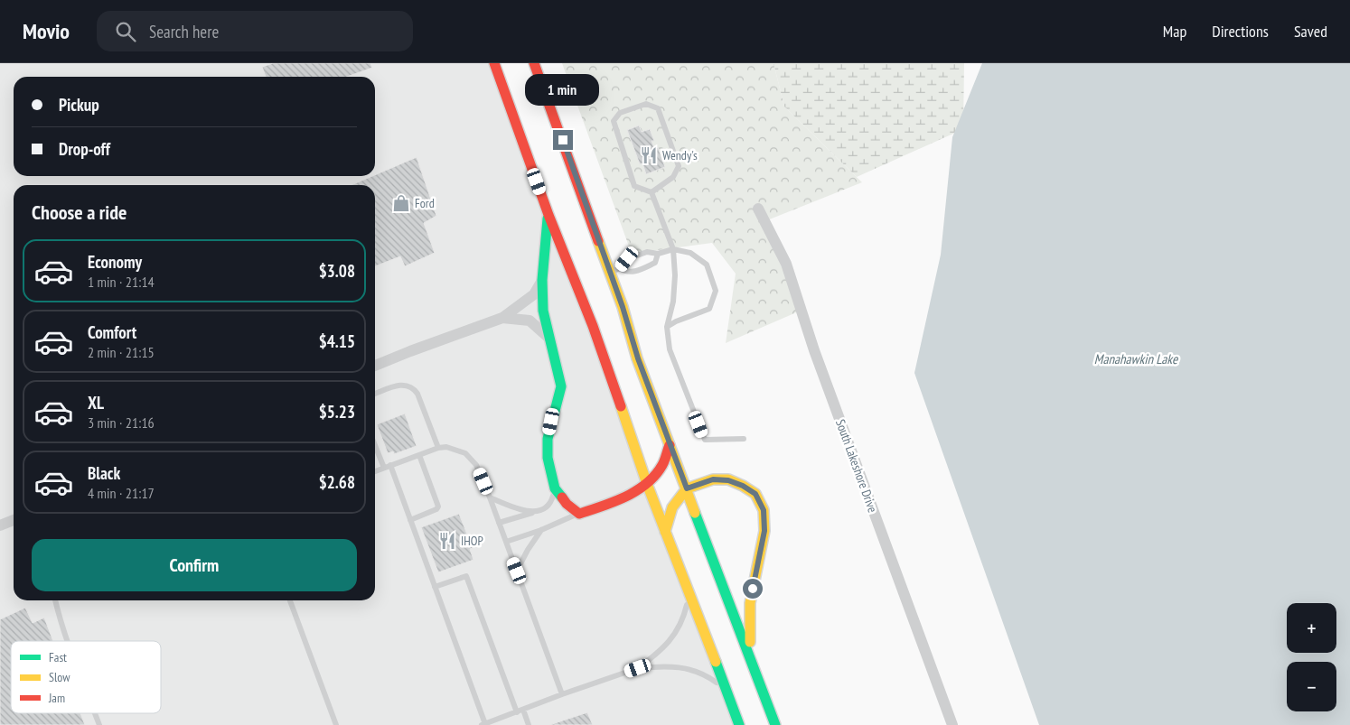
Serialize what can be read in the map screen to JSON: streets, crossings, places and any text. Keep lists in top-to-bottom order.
{
  "streets": {
    "street": ["South Lakeshore Drive"]
  },
  "water": ["Manahawkin Lake"],
  "places": {
    "restaurant": ["Wendy's", "IHOP"],
    "shop": ["Ford"]
  },
  "legend": ["Fast", "Slow", "Jam"],
  "page": {
    "header": "Movio",
    "search": "Search here",
    "nav": ["Map", "Directions", "Saved"],
    "bubble": "1 min",
    "banner": ["Pickup", "Drop-off"],
    "heading": "Choose a ride",
    "list": [
      {
        "name": "Economy",
        "note": "1 min · 21:14",
        "value": "$3.08"
      },
      {
        "name": "Comfort",
        "note": "2 min · 21:15",
        "value": "$4.15"
      },
      {
        "name": "XL",
        "note": "3 min · 21:16",
        "value": "$5.23"
      },
      {
        "name": "Black",
        "note": "4 min · 21:17",
        "value": "$2.68"
      }
    ],
    "buttons": "Confirm",
    "map_buttons": ["+", "−"]
  }
}
